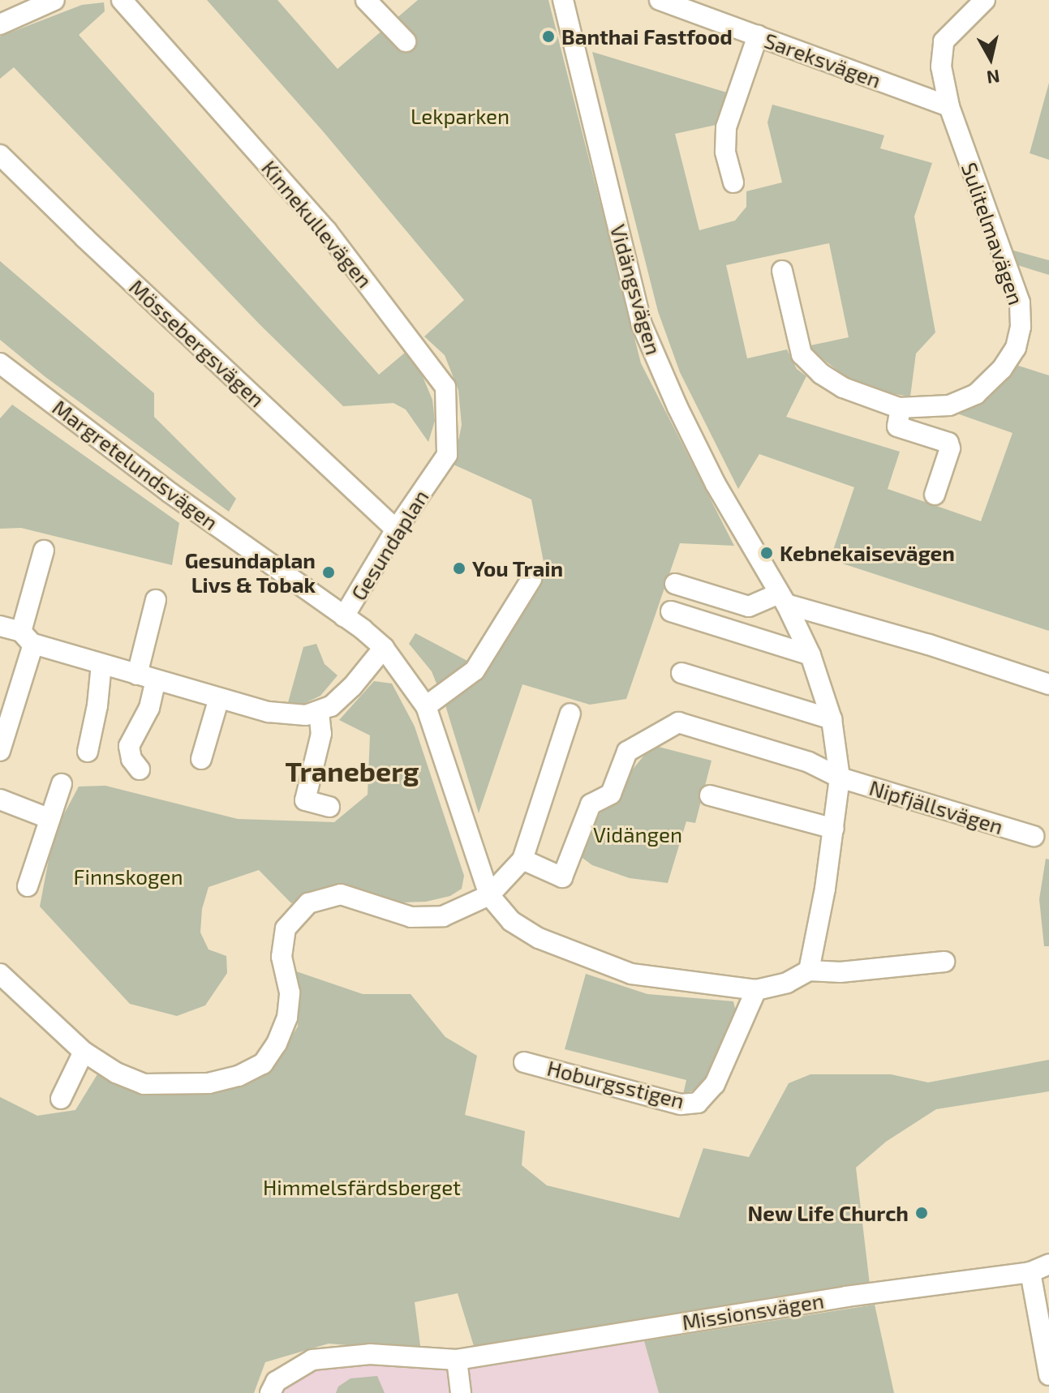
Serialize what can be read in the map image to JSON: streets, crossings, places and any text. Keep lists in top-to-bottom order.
{
  "streets": {
    "street": [
      "Sareksvägen",
      "Kinnekullevägen",
      "Sulitelmavägen",
      "Vidängsvägen",
      "Mössebergsvägen",
      "Margretelundsvägen",
      "Gesundaplan",
      "Nipfjällsvägen",
      "Hoburgsstigen",
      "Missionsvägen"
    ]
  },
  "crossings": [
    ["Sareksvägen", "Sulitelmavägen"],
    ["Kinnekullevägen", "Gesundaplan"],
    ["Vidängsvägen", "Margretelundsvägen"],
    ["Vidängsvägen", "Nipfjällsvägen"],
    ["Mössebergsvägen", "Gesundaplan"],
    ["Margretelundsvägen", "Gesundaplan"],
    ["Margretelundsvägen", "Hoburgsstigen"]
  ],
  "districts": ["Traneberg"],
  "parks": [
    "Lekparken",
    "Vidängen",
    "Finnskogen",
    "Himmelsfärdsberget"
  ],
  "places": [
    "Banthai Fastfood",
    "Kebnekaisevägen",
    "You Train",
    "Gesundaplan Livs & Tobak",
    "New Life Church"
  ],
  "north": "bottom"
}
